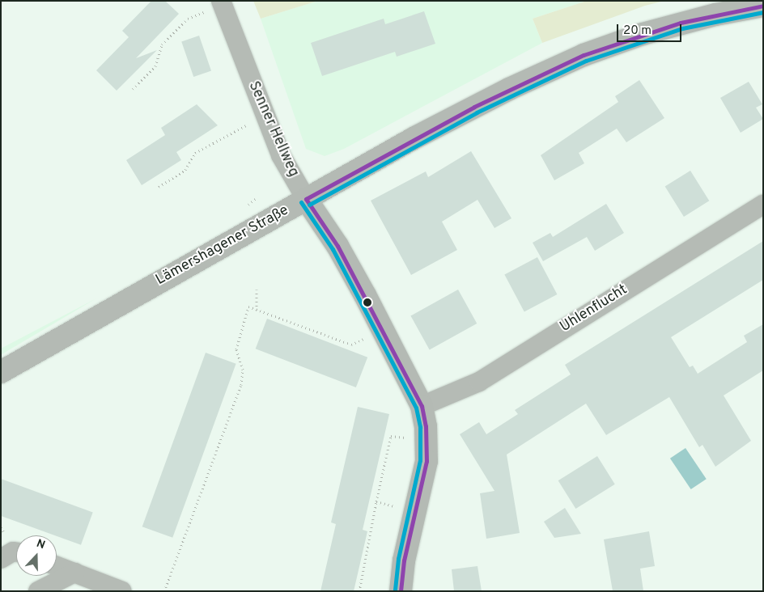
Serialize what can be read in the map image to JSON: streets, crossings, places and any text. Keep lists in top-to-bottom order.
{
  "streets": {
    "main road": ["Senner Hellweg", "Lämershagener Straße"],
    "street": ["Uhlenflucht"]
  },
  "crossings": [
    ["Senner Hellweg", "Lämershagener Straße"],
    ["Senner Hellweg", "Uhlenflucht"]
  ],
  "scale_bar": "20 m",
  "north": "top"
}
